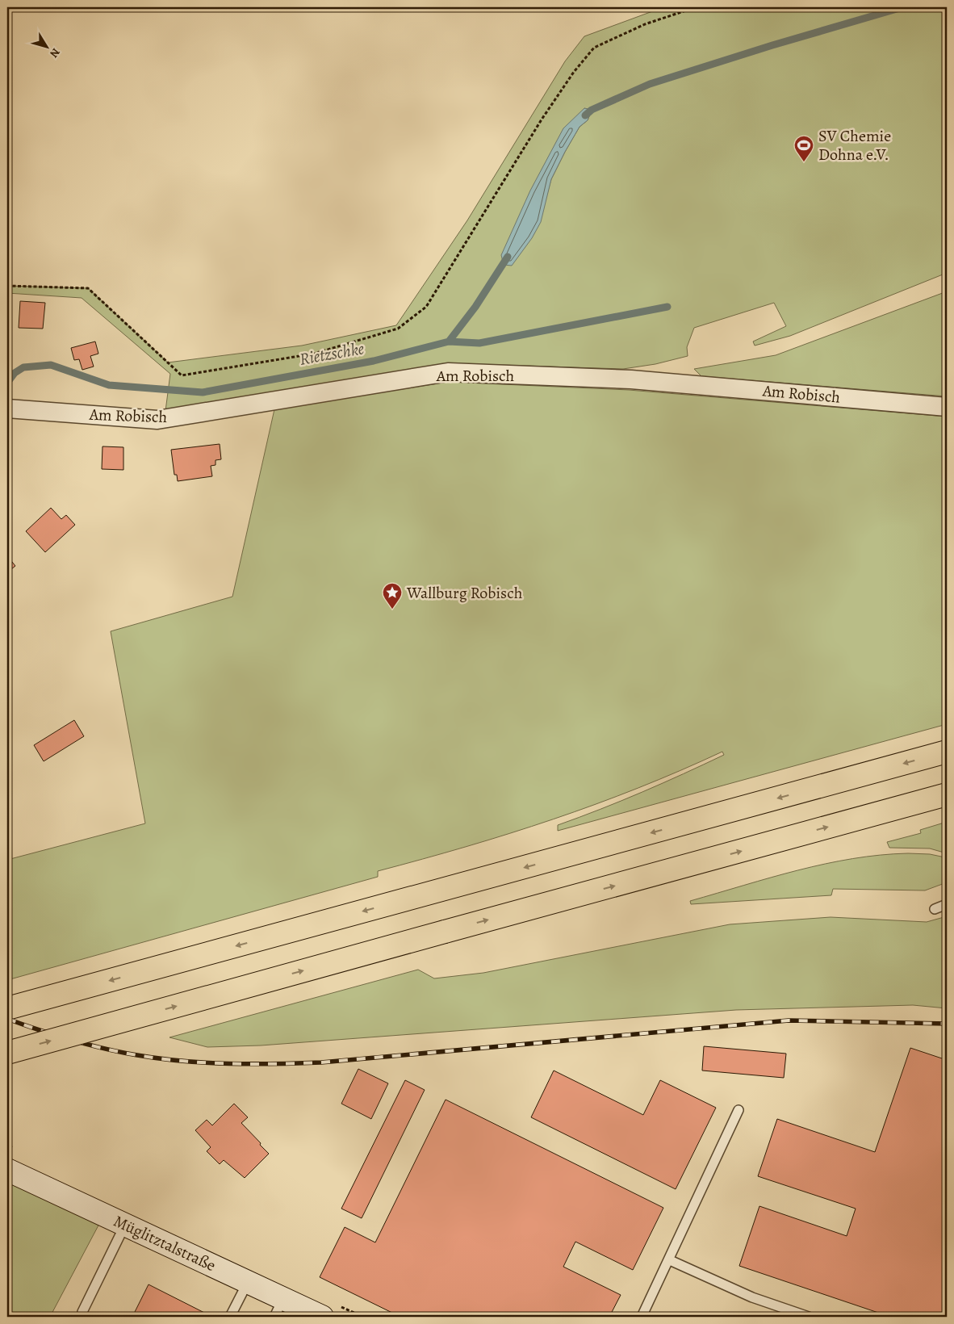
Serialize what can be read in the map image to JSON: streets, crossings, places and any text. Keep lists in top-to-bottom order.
{
  "streets": {
    "main road": ["Müglitztalstraße"],
    "street": ["Am Robisch"]
  },
  "water": ["Rietzschke"],
  "places": {
    "sports": ["SV Chemie Dohna e.V."],
    "place": ["Wallburg Robisch"]
  },
  "north": "bottom right"
}
